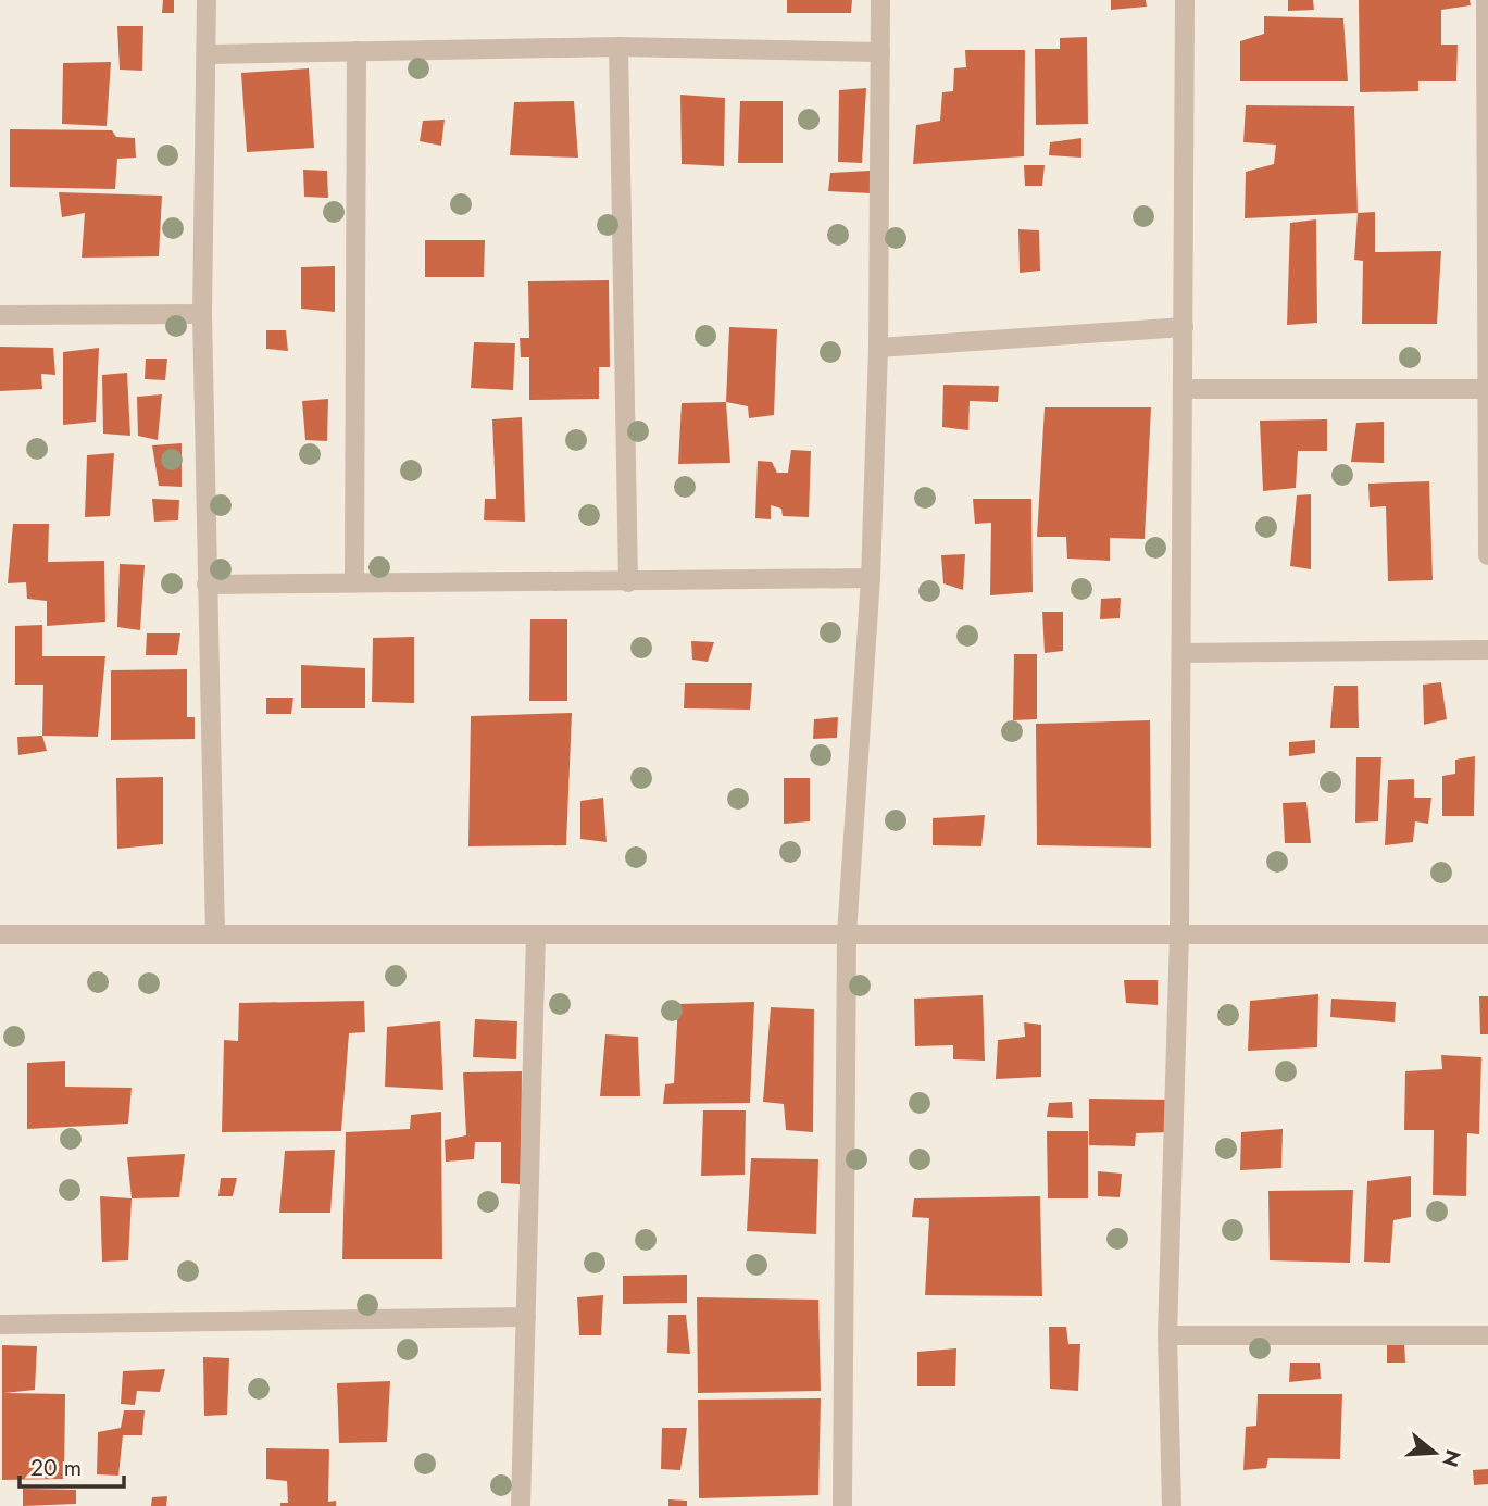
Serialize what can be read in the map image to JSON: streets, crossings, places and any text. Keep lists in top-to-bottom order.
{
  "scale_bar": "20 m",
  "north": "right"
}
